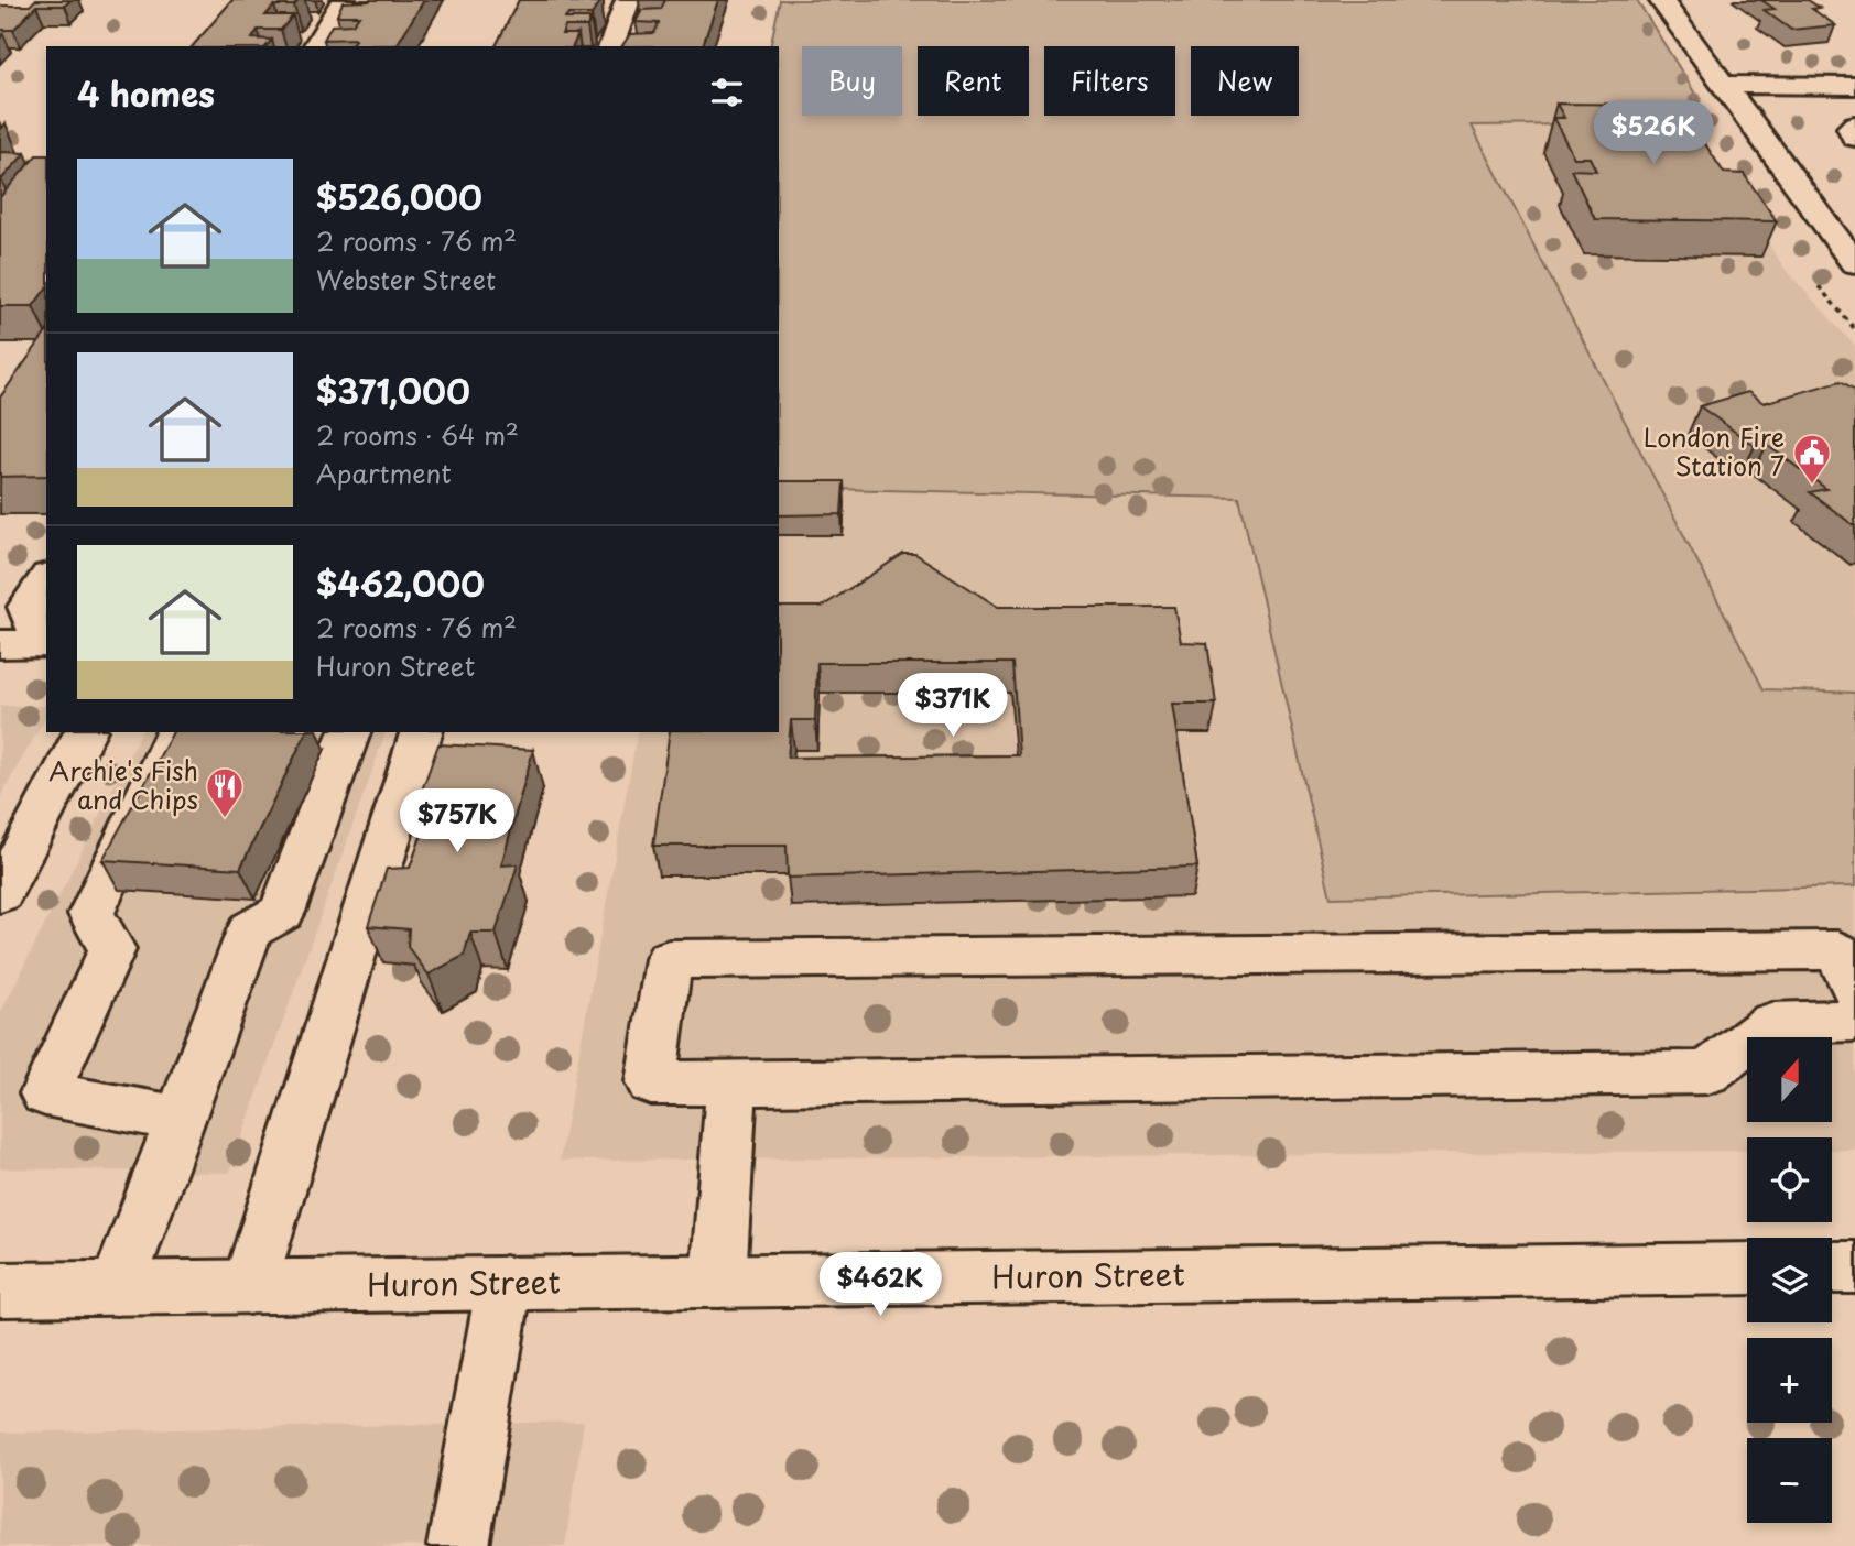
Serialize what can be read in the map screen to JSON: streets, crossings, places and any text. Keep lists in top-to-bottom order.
{
  "streets": {
    "main road": ["Huron Street"]
  },
  "places": {
    "public building": ["London Fire Station 7"],
    "restaurant": ["Archie's Fish and Chips"]
  },
  "north": "top",
  "page": {
    "chip": [
      "Buy",
      "Rent",
      "Filters",
      "New"
    ],
    "heading": "4 homes",
    "price": [
      "$526K",
      "$371K",
      "$757K",
      "$462K"
    ],
    "list": [
      {
        "name": "$526,000",
        "note": "2 rooms · 76 m² · Webster Street"
      },
      {
        "name": "$371,000",
        "note": "2 rooms · 64 m² · Apartment"
      },
      {
        "name": "$462,000",
        "note": "2 rooms · 76 m² · Huron Street"
      }
    ],
    "map_buttons": ["+", "−"]
  }
}
